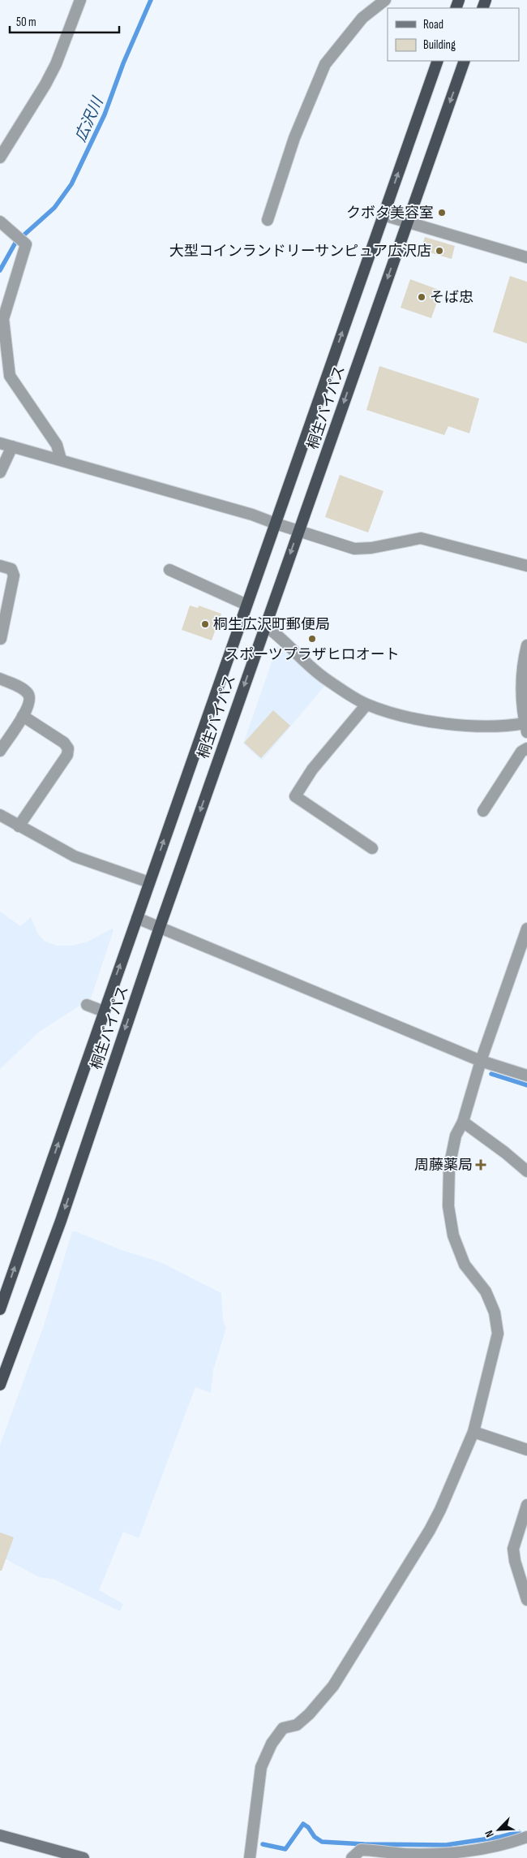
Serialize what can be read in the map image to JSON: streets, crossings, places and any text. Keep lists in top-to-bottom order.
{
  "streets": {
    "highway": ["桐生バイパス"]
  },
  "water": ["広沢川"],
  "places": {
    "other": [
      "クボタ美容室",
      "大型コインランドリーサンピュア広沢店",
      "そば忠",
      "桐生広沢町郵便局",
      "スポーツプラザヒロオート"
    ],
    "health": ["周藤薬局"]
  },
  "legend": ["Road", "Building"],
  "scale_bar": "50 m",
  "north": "bottom left"
}
